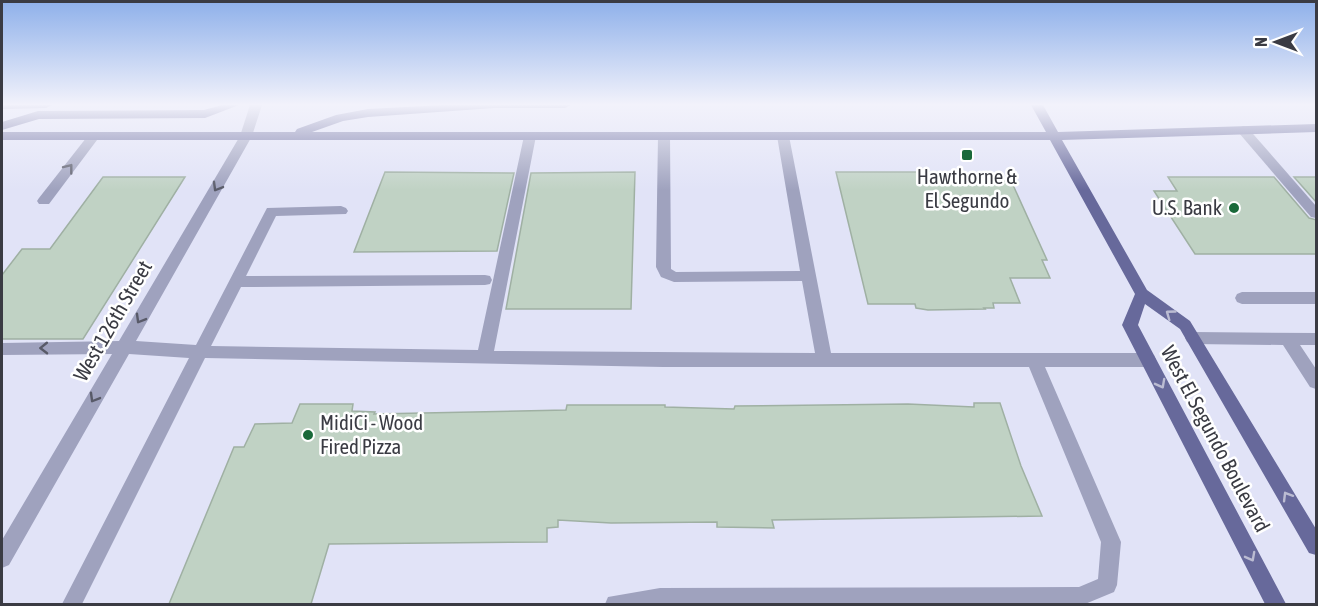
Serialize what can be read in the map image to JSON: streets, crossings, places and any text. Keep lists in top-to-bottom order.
{
  "streets": {
    "main road": ["West El Segundo Boulevard"],
    "street": ["West 126th Street"]
  },
  "places": {
    "transit": ["Hawthorne & El Segundo"],
    "other": ["U.S. Bank", "MidiCi - Wood Fired Pizza"]
  },
  "north": "left"
}
